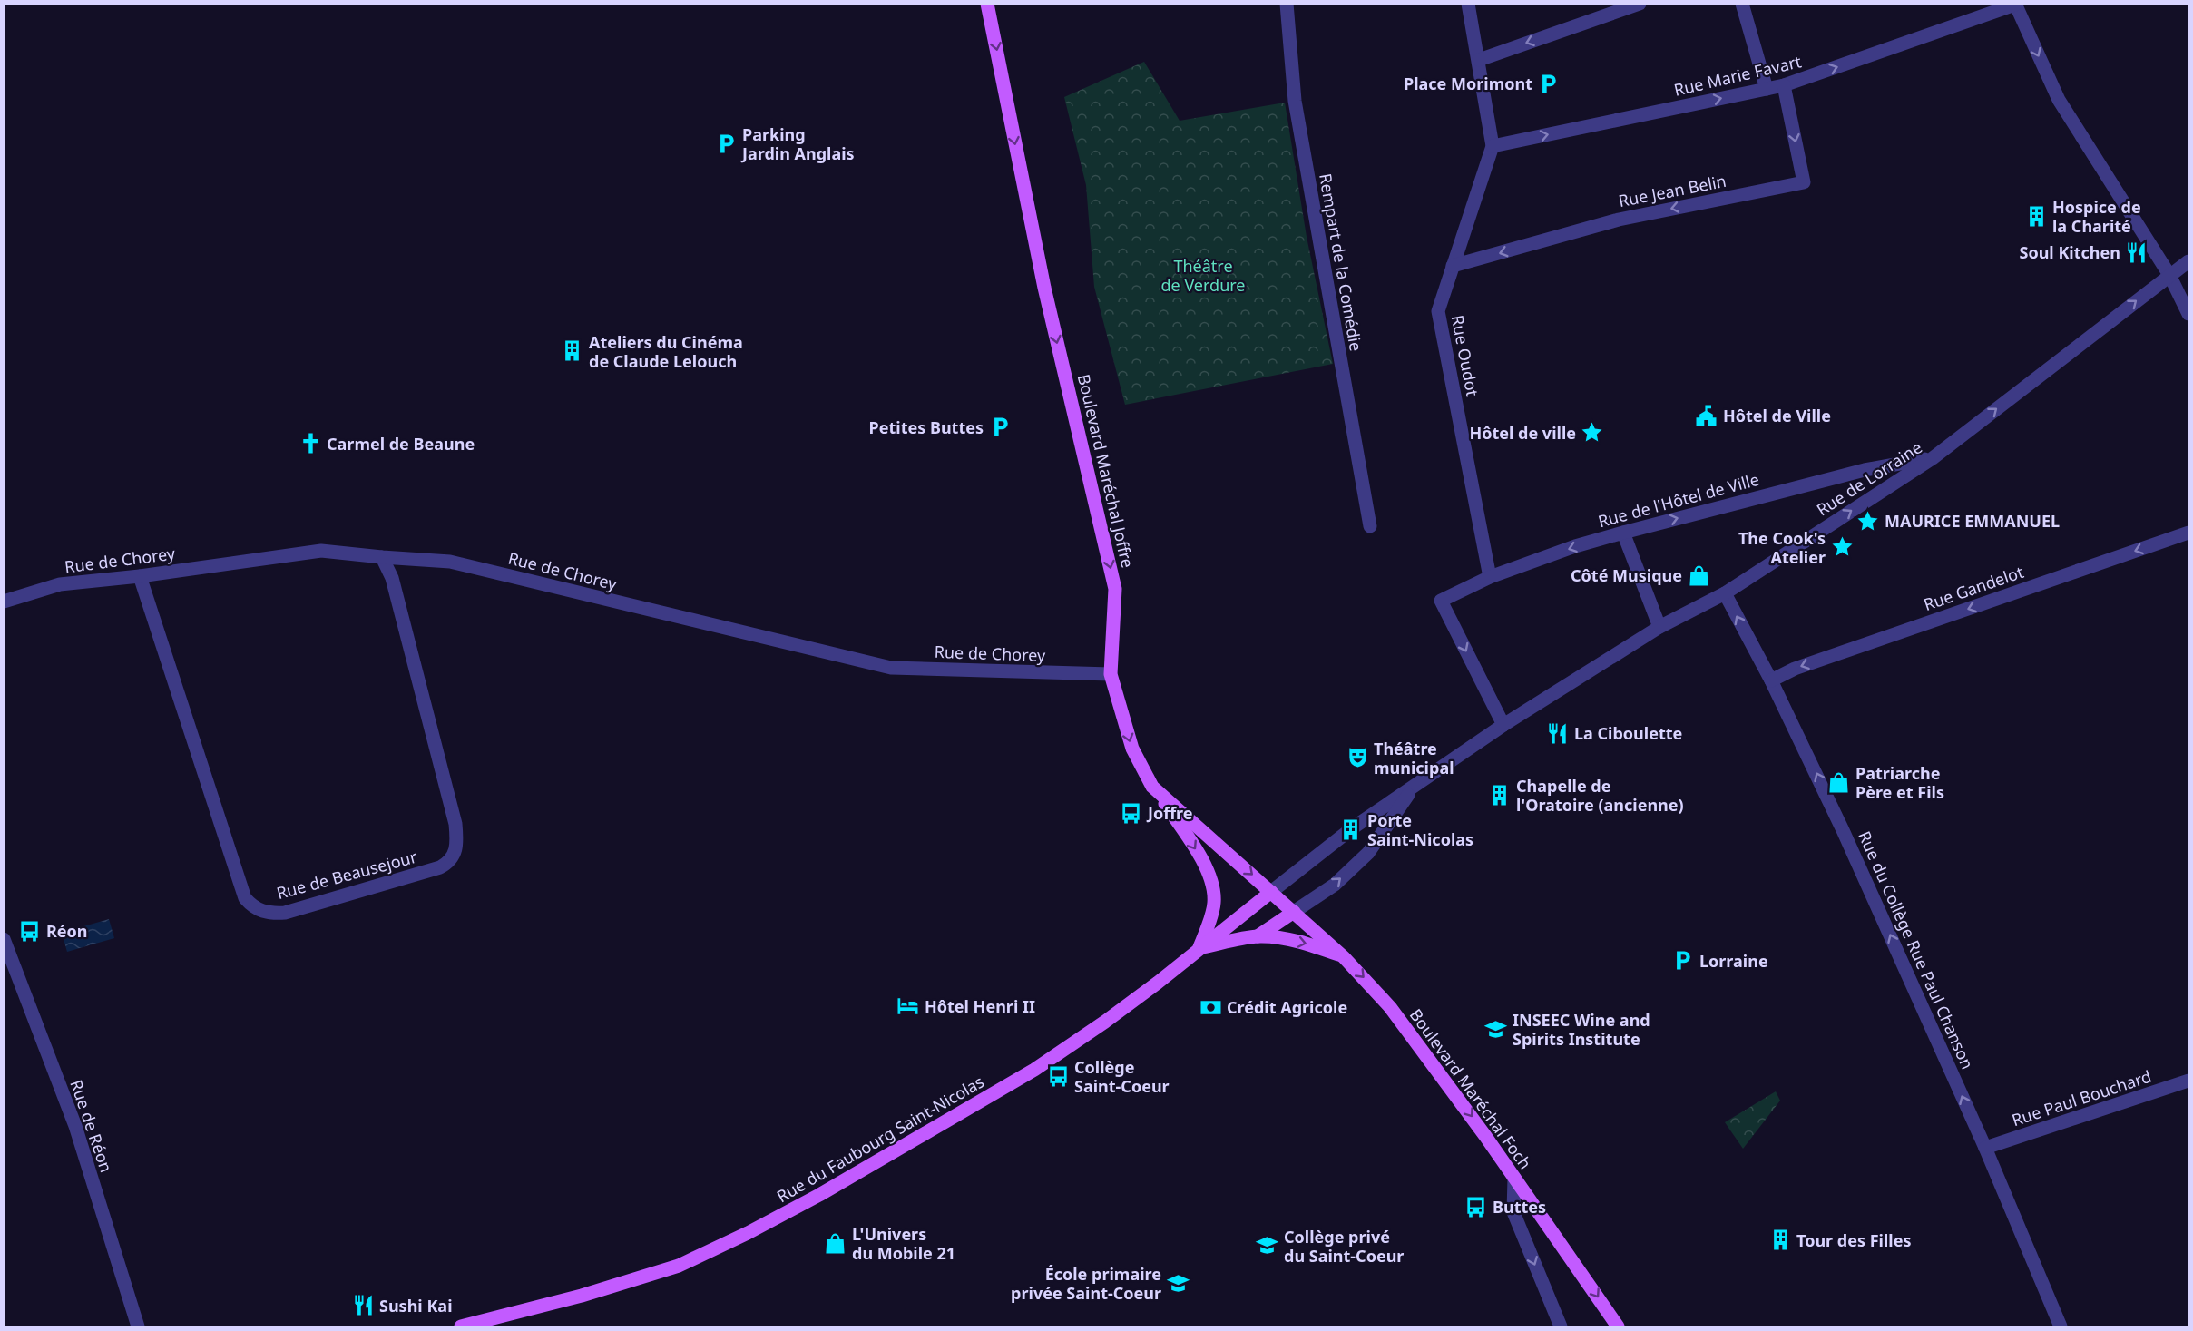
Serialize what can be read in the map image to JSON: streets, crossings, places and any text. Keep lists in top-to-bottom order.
{
  "streets": {
    "main road": ["Boulevard Maréchal Joffre", "Boulevard Maréchal Foch", "Rue du Faubourg Saint-Nicolas"],
    "street": [
      "Rue Marie Favart",
      "Rue Jean Belin",
      "Rempart de la Comédie",
      "Rue Oudot",
      "Rue de Lorraine",
      "Rue de l'Hôtel de Ville",
      "Rue de Chorey",
      "Rue Gandelot",
      "Rue de Beausejour",
      "Rue du Collège Rue Paul Chanson",
      "Rue Paul Bouchard",
      "Rue de Réon"
    ]
  },
  "crossings": [
    ["Rue Marie Favart", "Rue Jean Belin"],
    ["Rue Marie Favart", "Rue Oudot"],
    ["Rue Jean Belin", "Rue Oudot"],
    ["Rue Oudot", "Rue de l'Hôtel de Ville"],
    ["Boulevard Maréchal Joffre", "Rue de Lorraine"],
    ["Boulevard Maréchal Joffre", "Rue de Chorey"],
    ["Boulevard Maréchal Joffre", "Boulevard Maréchal Foch"],
    ["Boulevard Maréchal Joffre", "Rue du Faubourg Saint-Nicolas"],
    ["Rue de Lorraine", "Rue de l'Hôtel de Ville"],
    ["Rue de Lorraine", "Rue du Collège Rue Paul Chanson"],
    ["Rue de Lorraine", "Boulevard Maréchal Foch"],
    ["Rue de Lorraine", "Rue du Faubourg Saint-Nicolas"],
    ["Rue de Chorey", "Rue de Beausejour"],
    ["Rue Gandelot", "Rue du Collège Rue Paul Chanson"],
    ["Rue du Collège Rue Paul Chanson", "Rue Paul Bouchard"],
    ["Boulevard Maréchal Foch", "Rue du Faubourg Saint-Nicolas"]
  ],
  "one_way": [
    "Rue Jean Belin",
    "Boulevard Maréchal Joffre",
    "Rue de Lorraine",
    "Rue Gandelot",
    "Rue du Collège Rue Paul Chanson",
    "Boulevard Maréchal Foch"
  ],
  "parks": ["Théâtre de Verdure"],
  "places": {
    "parking": [
      "Place Morimont",
      "Parking Jardin Anglais",
      "Petites Buttes",
      "Lorraine"
    ],
    "building": [
      "Hospice de la Charité",
      "Ateliers du Cinéma de Claude Lelouch",
      "Chapelle de l'Oratoire (ancienne)",
      "Porte Saint-Nicolas",
      "Tour des Filles"
    ],
    "restaurant": ["Soul Kitchen", "La Ciboulette", "Sushi Kai"],
    "public building": ["Hôtel de Ville"],
    "place": ["Hôtel de ville", "MAURICE EMMANUEL", "The Cook's Atelier"],
    "church": ["Carmel de Beaune"],
    "shop": ["Côté Musique", "Patriarche Père et Fils", "L'Univers du Mobile 21"],
    "theatre": ["Théâtre municipal"],
    "bus stop": [
      "Joffre",
      "Réon",
      "Collège Saint-Coeur",
      "Buttes"
    ],
    "hotel": ["Hôtel Henri II"],
    "bank": ["Crédit Agricole"],
    "school or university": ["INSEEC Wine and Spirits Institute", "Collège privé du Saint-Coeur", "École primaire privée Saint-Coeur"]
  }
}
